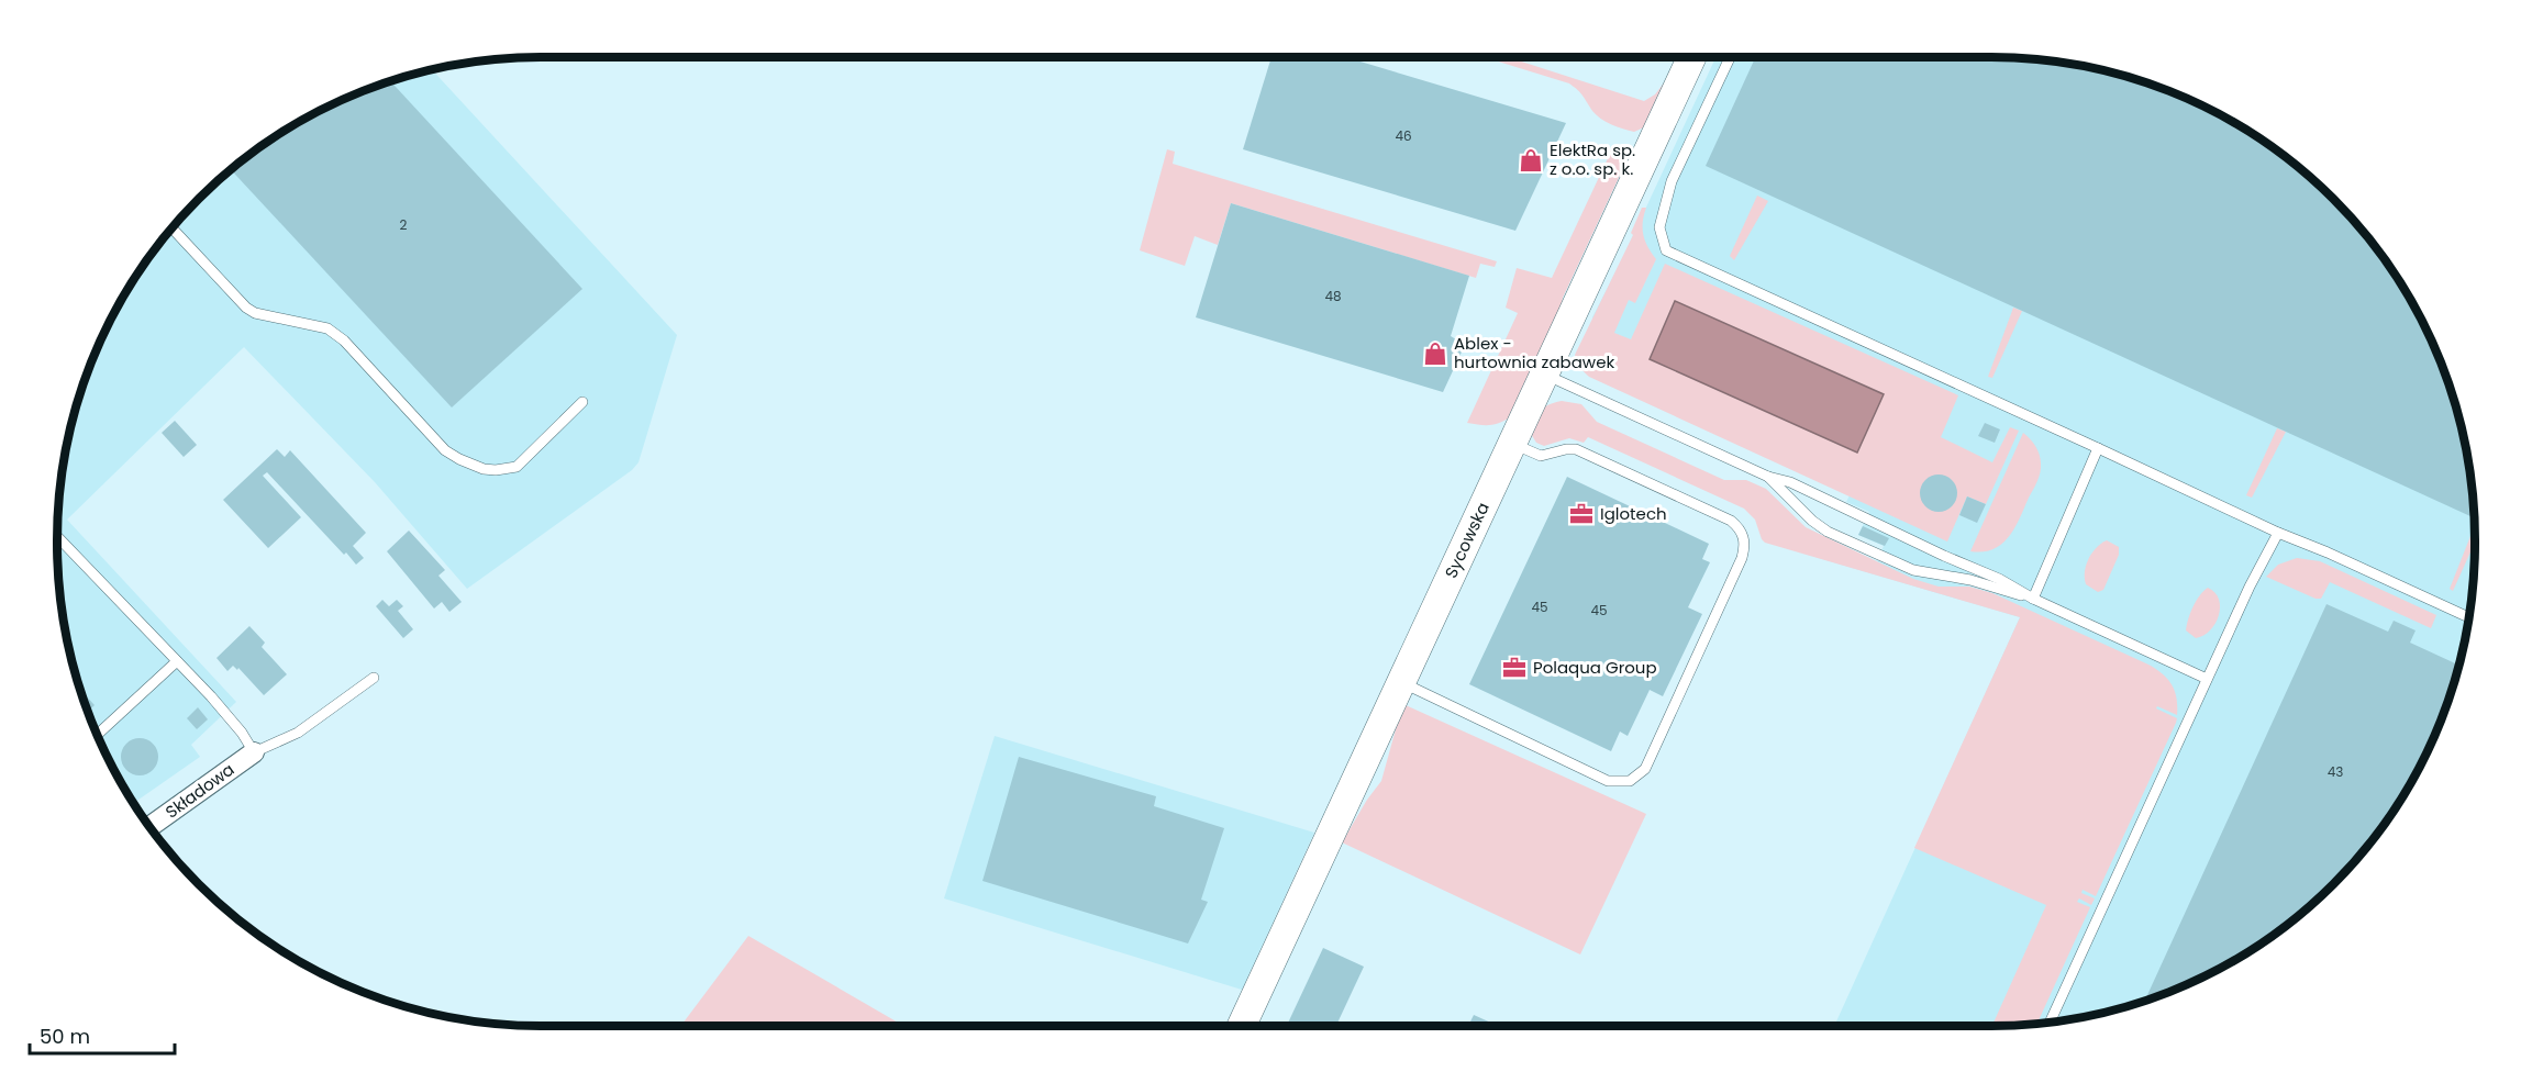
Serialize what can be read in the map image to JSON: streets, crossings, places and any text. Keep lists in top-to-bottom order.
{
  "streets": {
    "street": ["Sycowska", "Składowa"]
  },
  "places": {
    "shop": ["ElektRa sp. z o.o. sp. k.", "Ablex - hurtownia zabawek"],
    "office": ["Iglotech", "Polaqua Group"]
  },
  "house_numbers": [
    "46",
    "2",
    "48",
    "45",
    "45",
    "43"
  ],
  "scale_bar": "50 m"
}
